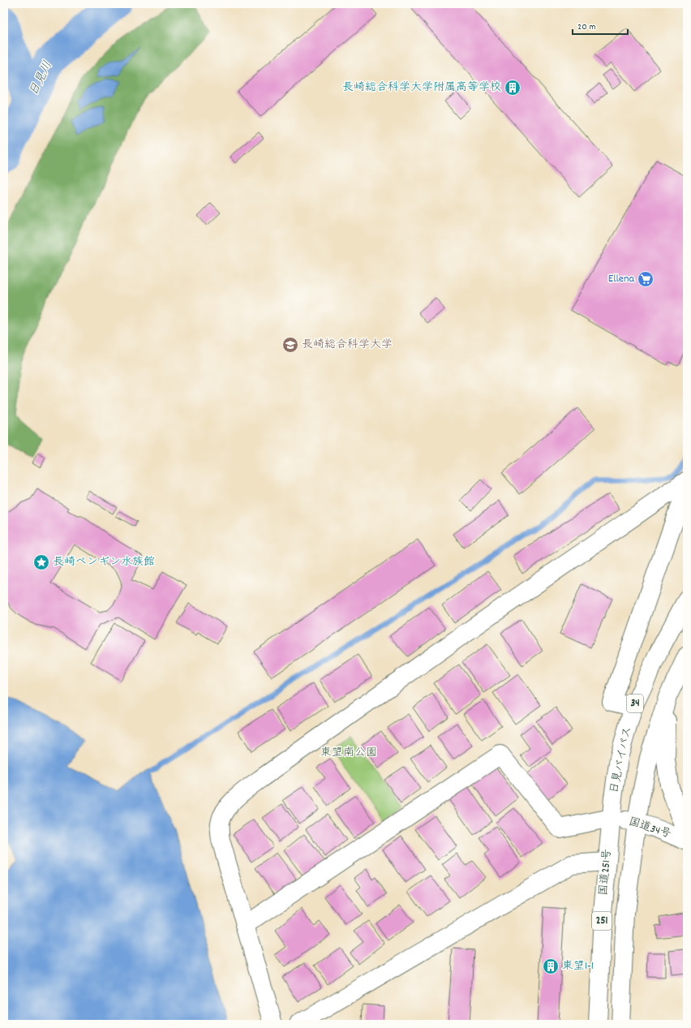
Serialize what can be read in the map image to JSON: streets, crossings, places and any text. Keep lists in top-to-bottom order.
{
  "streets": {
    "main road": [
      "34",
      "日見バイパス",
      "国道34号",
      "国道251号",
      "251"
    ]
  },
  "crossings": [
    ["日見バイパス", "国道34号"],
    ["日見バイパス", "国道251号"],
    ["国道34号", "国道251号"]
  ],
  "water": ["日見川"],
  "parks": ["東望南公園"],
  "places": {
    "building": ["長崎総合科学大学附属高等学校", "東望1-1"],
    "supermarket": ["Ellena"],
    "school or university": ["長崎総合科学大学"],
    "place": ["長崎ペンギン水族館"]
  },
  "scale_bar": "20 m"
}
